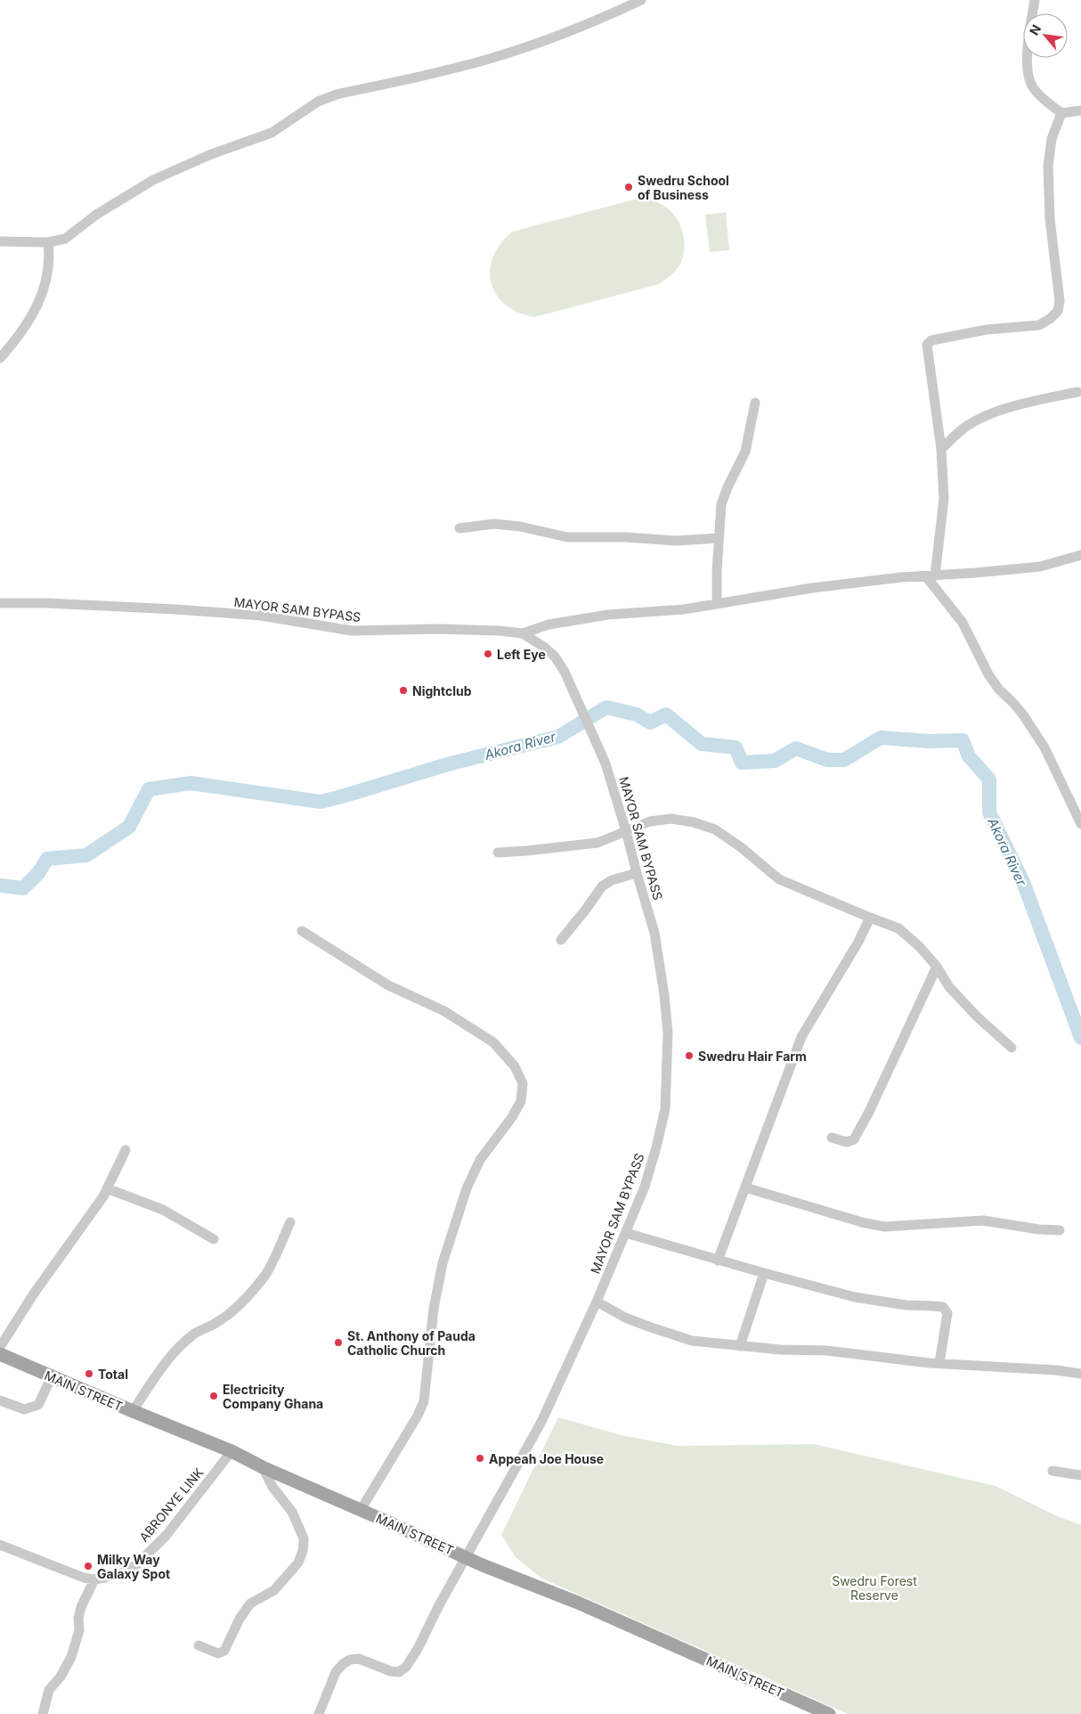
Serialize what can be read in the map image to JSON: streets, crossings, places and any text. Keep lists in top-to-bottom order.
{
  "streets": {
    "main road": ["MAIN STREET"],
    "street": ["MAYOR SAM BYPASS", "ABRONYE LINK"]
  },
  "crossings": [
    ["MAYOR SAM BYPASS", "MAIN STREET"],
    ["MAIN STREET", "ABRONYE LINK"]
  ],
  "water": ["Akora River"],
  "parks": ["Swedru Forest Reserve"],
  "places": [
    "Swedru School of Business",
    "Left Eye",
    "Nightclub",
    "Swedru Hair Farm",
    "St. Anthony of Pauda Catholic Church",
    "Total",
    "Electricity Company Ghana",
    "Appeah Joe House",
    "Milky Way Galaxy Spot"
  ],
  "north": "top left"
}
